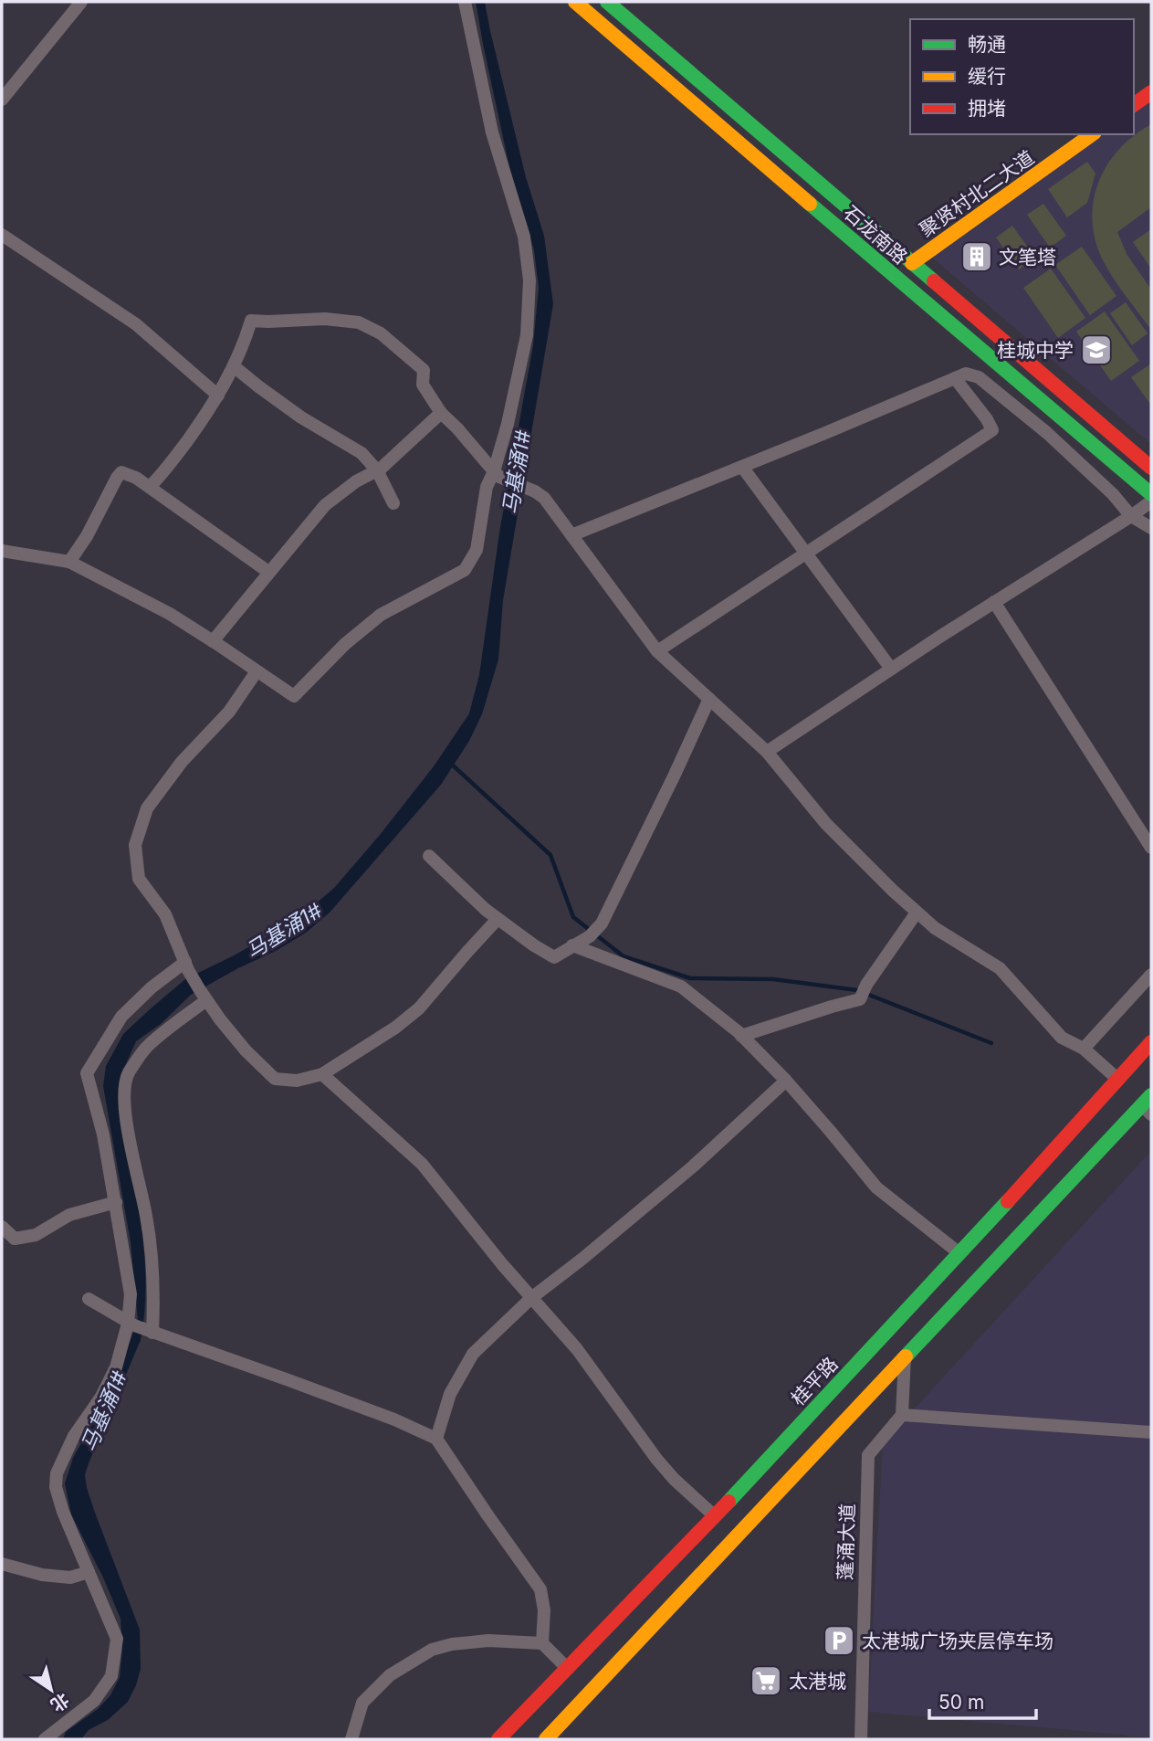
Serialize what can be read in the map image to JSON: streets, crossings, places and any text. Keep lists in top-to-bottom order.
{
  "streets": {
    "main road": ["聚贤村北二大道", "石龙南路", "桂平路"],
    "street": ["蓬涌大道"]
  },
  "crossings": [
    ["聚贤村北二大道", "石龙南路"]
  ],
  "water": ["马基涌1#"],
  "places": {
    "building": ["文笔塔"],
    "school or university": ["桂城中学"],
    "parking": ["太港城广场夹层停车场"],
    "supermarket": ["太港城"]
  },
  "legend": ["畅通", "缓行", "拥堵"],
  "scale_bar": "50 m",
  "north": "bottom right"
}
